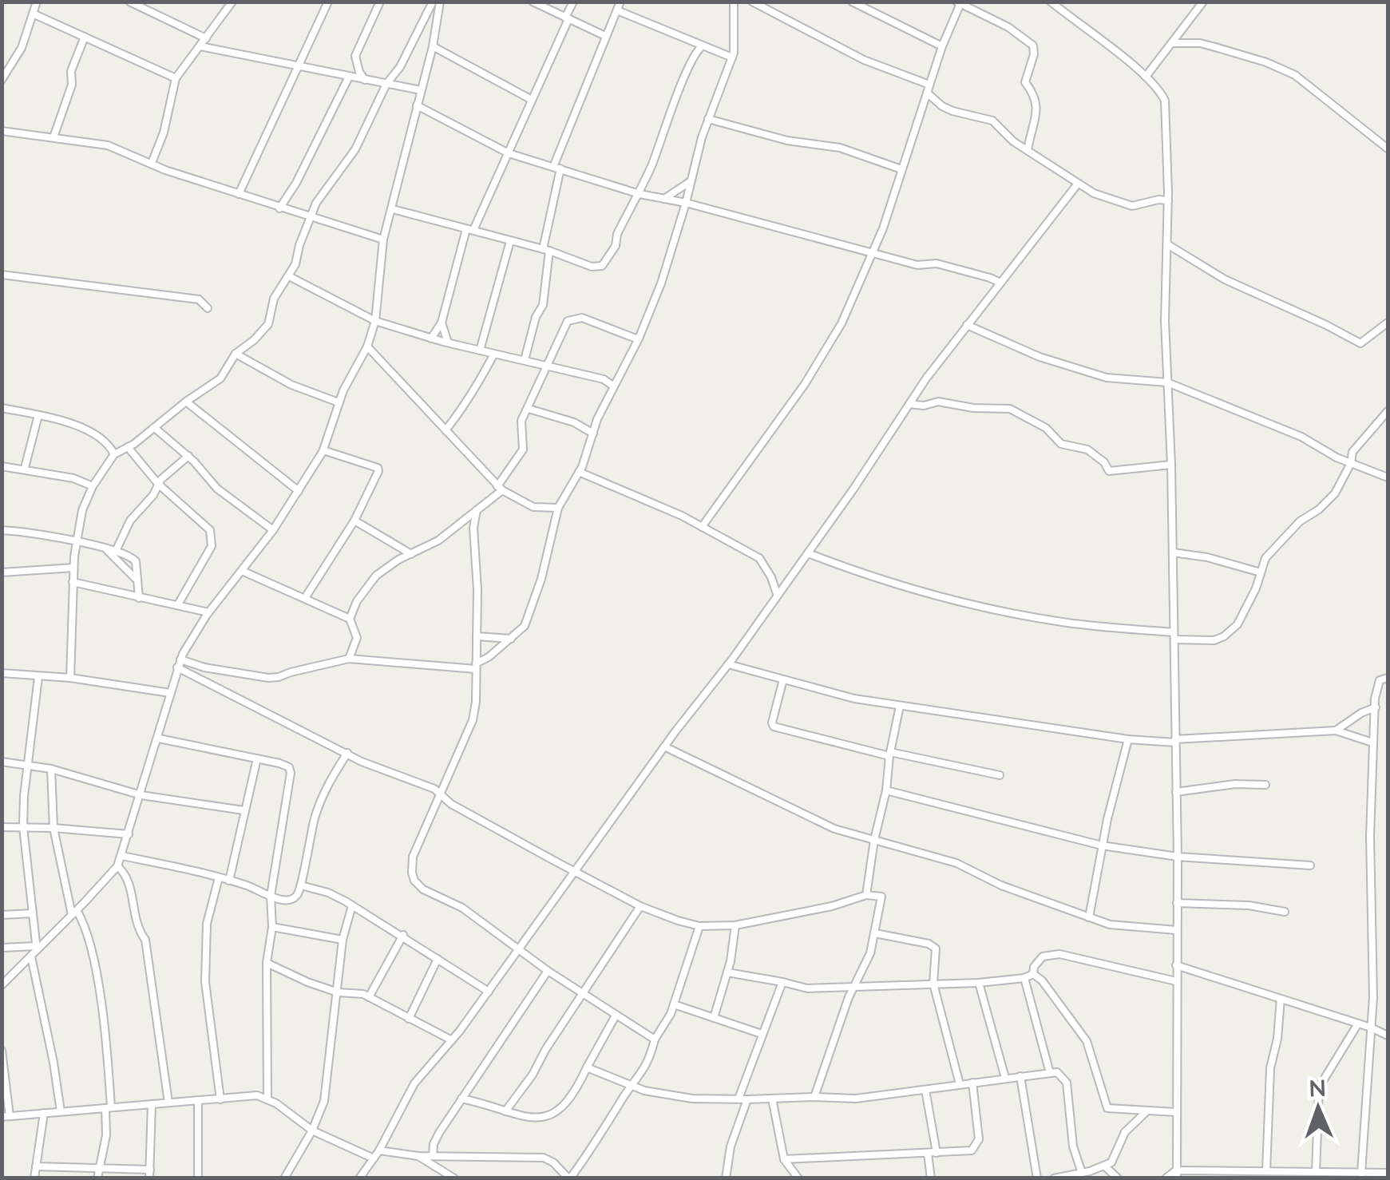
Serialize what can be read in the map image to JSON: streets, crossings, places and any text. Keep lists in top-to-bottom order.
{
  "north": "top"
}
